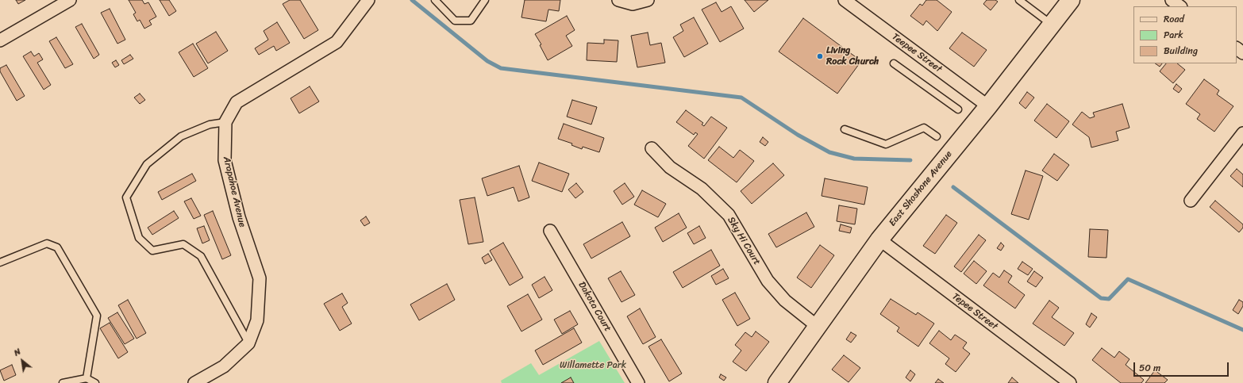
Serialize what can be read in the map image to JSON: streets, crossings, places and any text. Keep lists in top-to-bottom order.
{
  "streets": {
    "street": [
      "Teepee Street",
      "East Shoshone Avenue",
      "Arapahoe Avenue",
      "Sky Hi Court",
      "Dakota Court",
      "Tepee Street"
    ]
  },
  "crossings": [
    ["Teepee Street", "East Shoshone Avenue"],
    ["East Shoshone Avenue", "Sky Hi Court"],
    ["East Shoshone Avenue", "Tepee Street"]
  ],
  "parks": ["Willamette Park"],
  "places": ["Living Rock Church"],
  "legend": ["Road", "Park", "Building"],
  "scale_bar": "50 m",
  "north": "top left"
}
